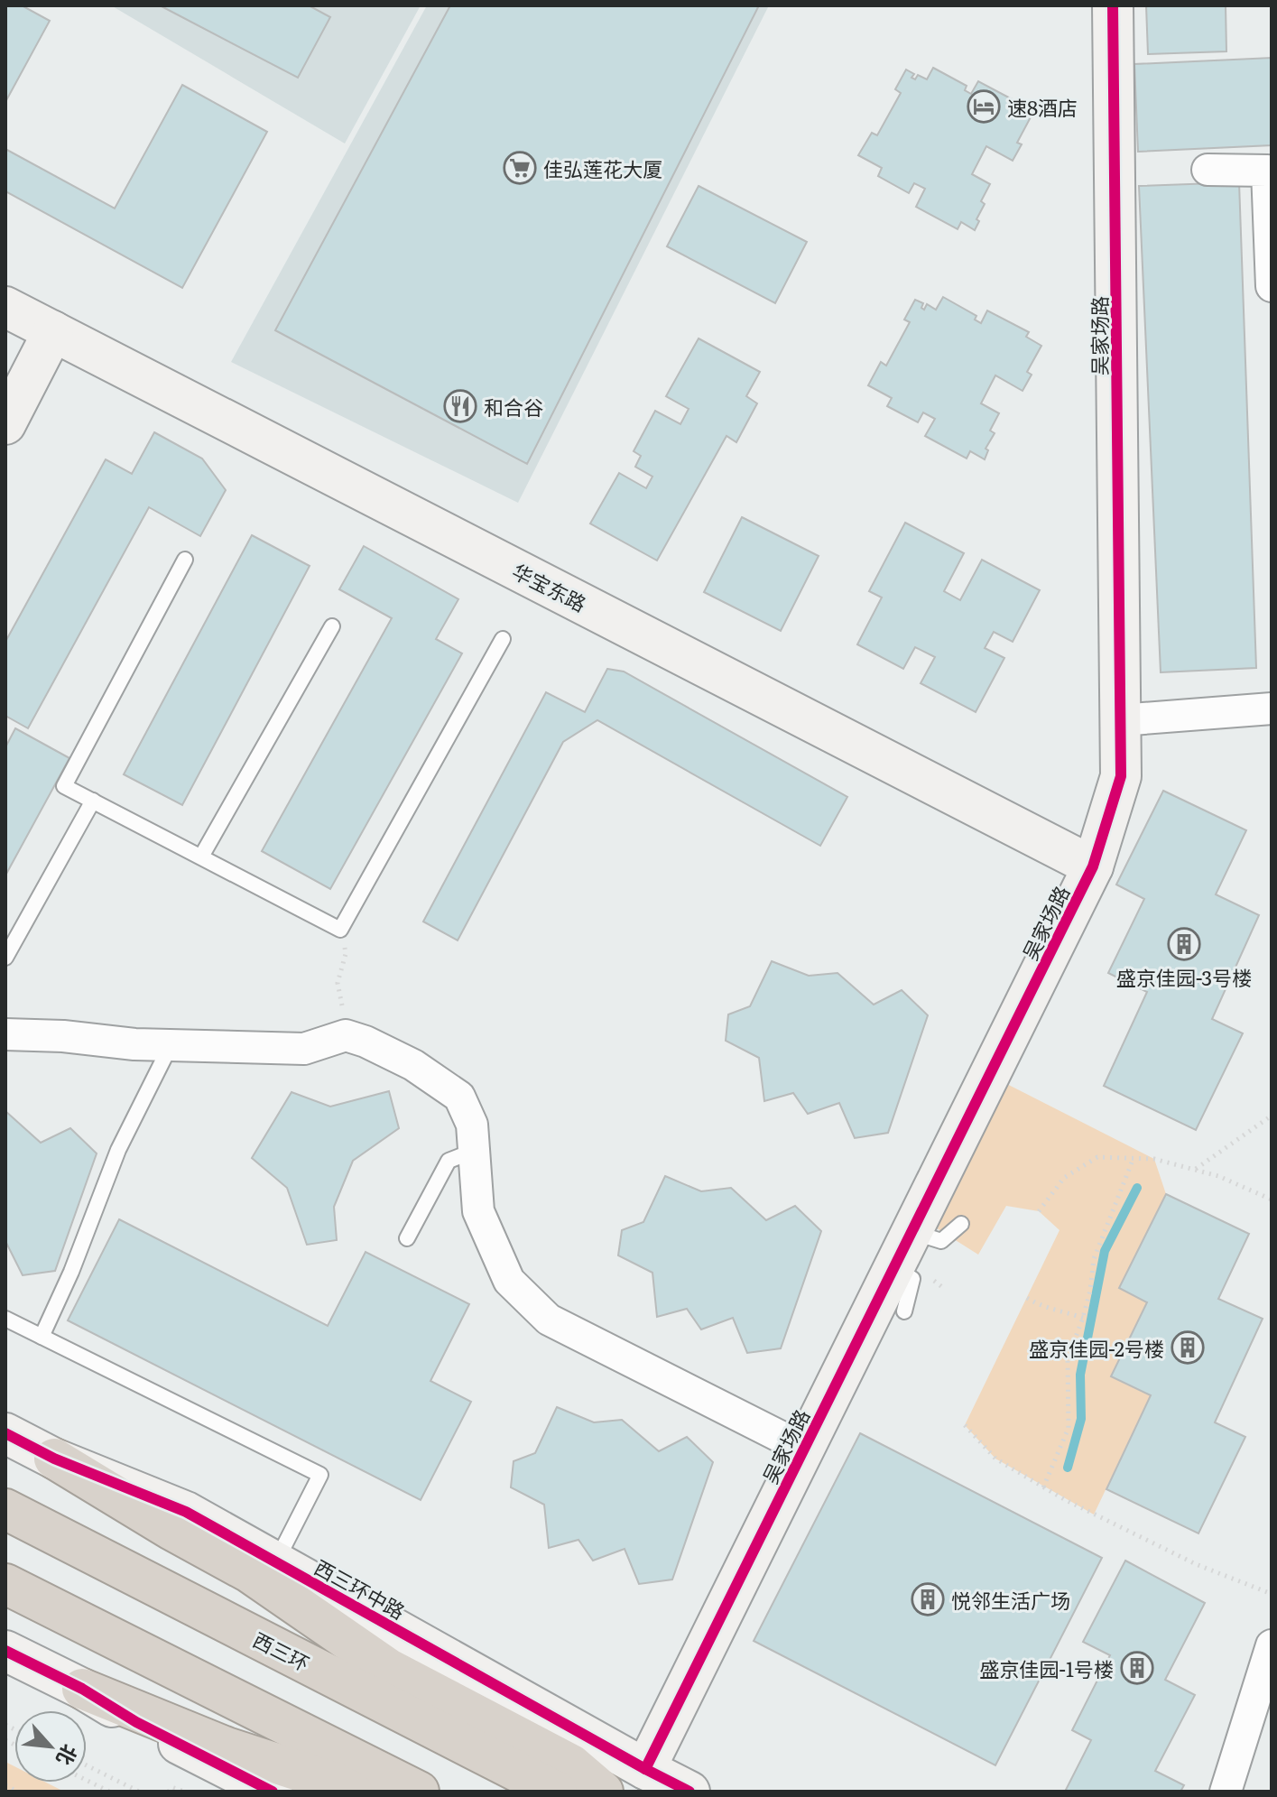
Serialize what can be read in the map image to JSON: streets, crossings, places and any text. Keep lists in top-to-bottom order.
{
  "streets": {
    "highway": ["西三环"],
    "street": ["吴家场路", "华宝东路", "西三环中路"]
  },
  "crossings": [
    ["吴家场路", "华宝东路"],
    ["吴家场路", "西三环中路"]
  ],
  "places": {
    "hotel": ["速8酒店"],
    "supermarket": ["佳弘莲花大厦"],
    "restaurant": ["和合谷"],
    "building": [
      "盛京佳园-3号楼",
      "盛京佳园-2号楼",
      "悦邻生活广场",
      "盛京佳园-1号楼"
    ]
  },
  "north": "bottom right"
}
